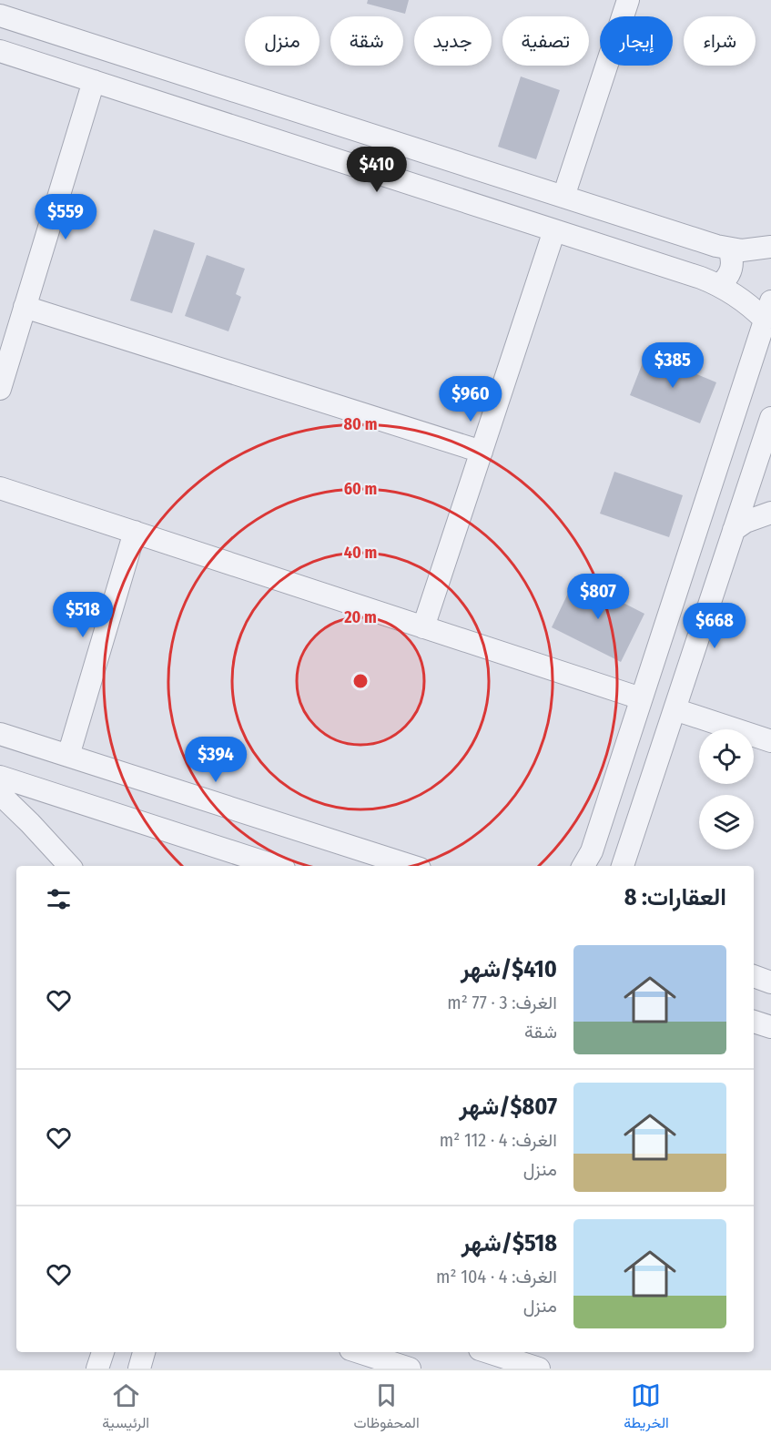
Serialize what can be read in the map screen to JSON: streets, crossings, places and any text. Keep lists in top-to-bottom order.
{
  "page": {
    "chip": [
      "شراء",
      "إيجار",
      "تصفية",
      "جديد",
      "شقة",
      "منزل"
    ],
    "price": [
      "$410",
      "$559",
      "$385",
      "$960",
      "$807",
      "$518",
      "$668",
      "$394"
    ],
    "heading": "العقارات: 8",
    "list": [
      {
        "name": "$410/شهر",
        "note": "الغرف: 3 · 77 m² · شقة"
      },
      {
        "name": "$807/شهر",
        "note": "الغرف: 4 · 112 m² · منزل"
      },
      {
        "name": "$518/شهر",
        "note": "الغرف: 4 · 104 m² · منزل"
      }
    ],
    "tabs": ["الخريطة", "المحفوظات", "الرئيسية"]
  },
  "rings": [
    "80 m",
    "60 m",
    "40 m",
    "20 m"
  ]
}
